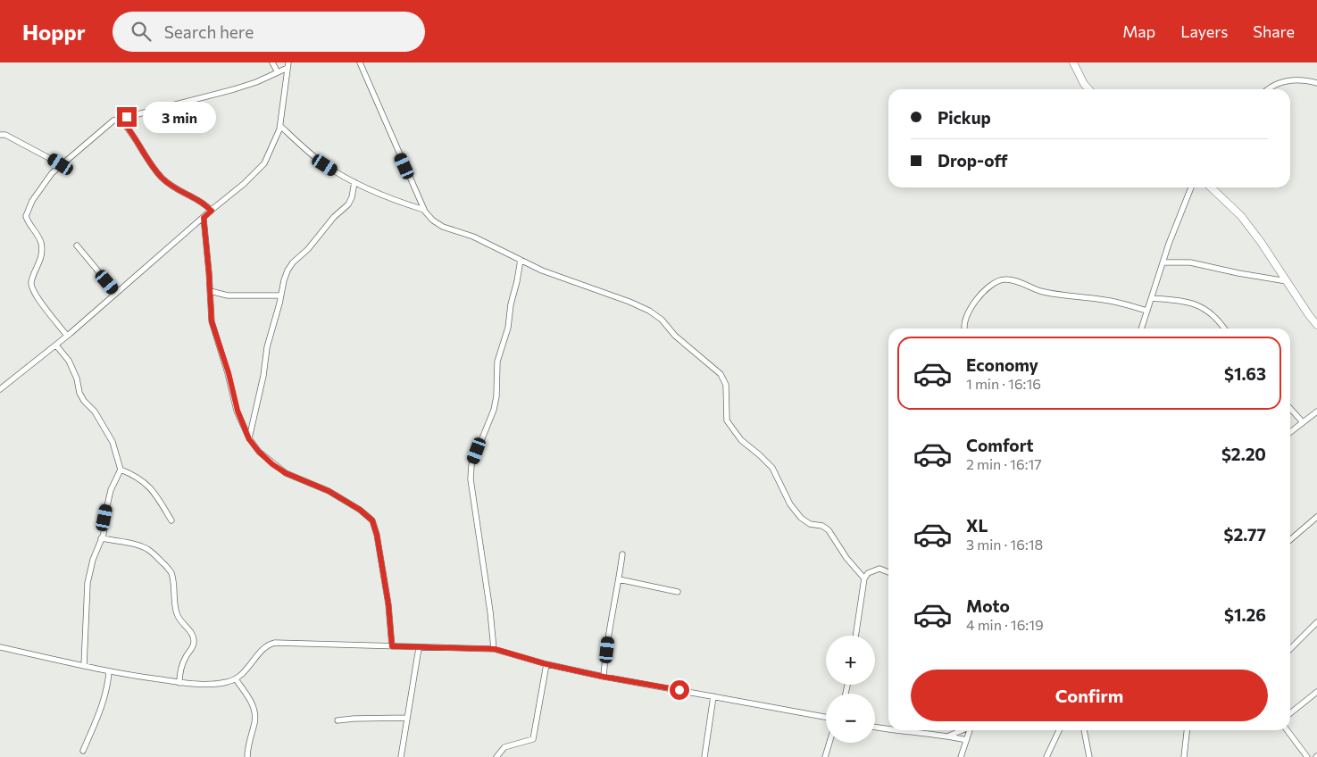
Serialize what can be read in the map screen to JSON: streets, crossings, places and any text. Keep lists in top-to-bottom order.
{
  "page": {
    "header": "Hoppr",
    "search": "Search here",
    "nav": ["Map", "Layers", "Share"],
    "banner": ["Pickup", "Drop-off"],
    "bubble": "3 min",
    "list": [
      {
        "name": "Economy",
        "note": "1 min · 16:16",
        "value": "$1.63"
      },
      {
        "name": "Comfort",
        "note": "2 min · 16:17",
        "value": "$2.20"
      },
      {
        "name": "XL",
        "note": "3 min · 16:18",
        "value": "$2.77"
      },
      {
        "name": "Moto",
        "note": "4 min · 16:19",
        "value": "$1.26"
      }
    ],
    "map_buttons": ["+", "−"],
    "buttons": "Confirm"
  }
}
